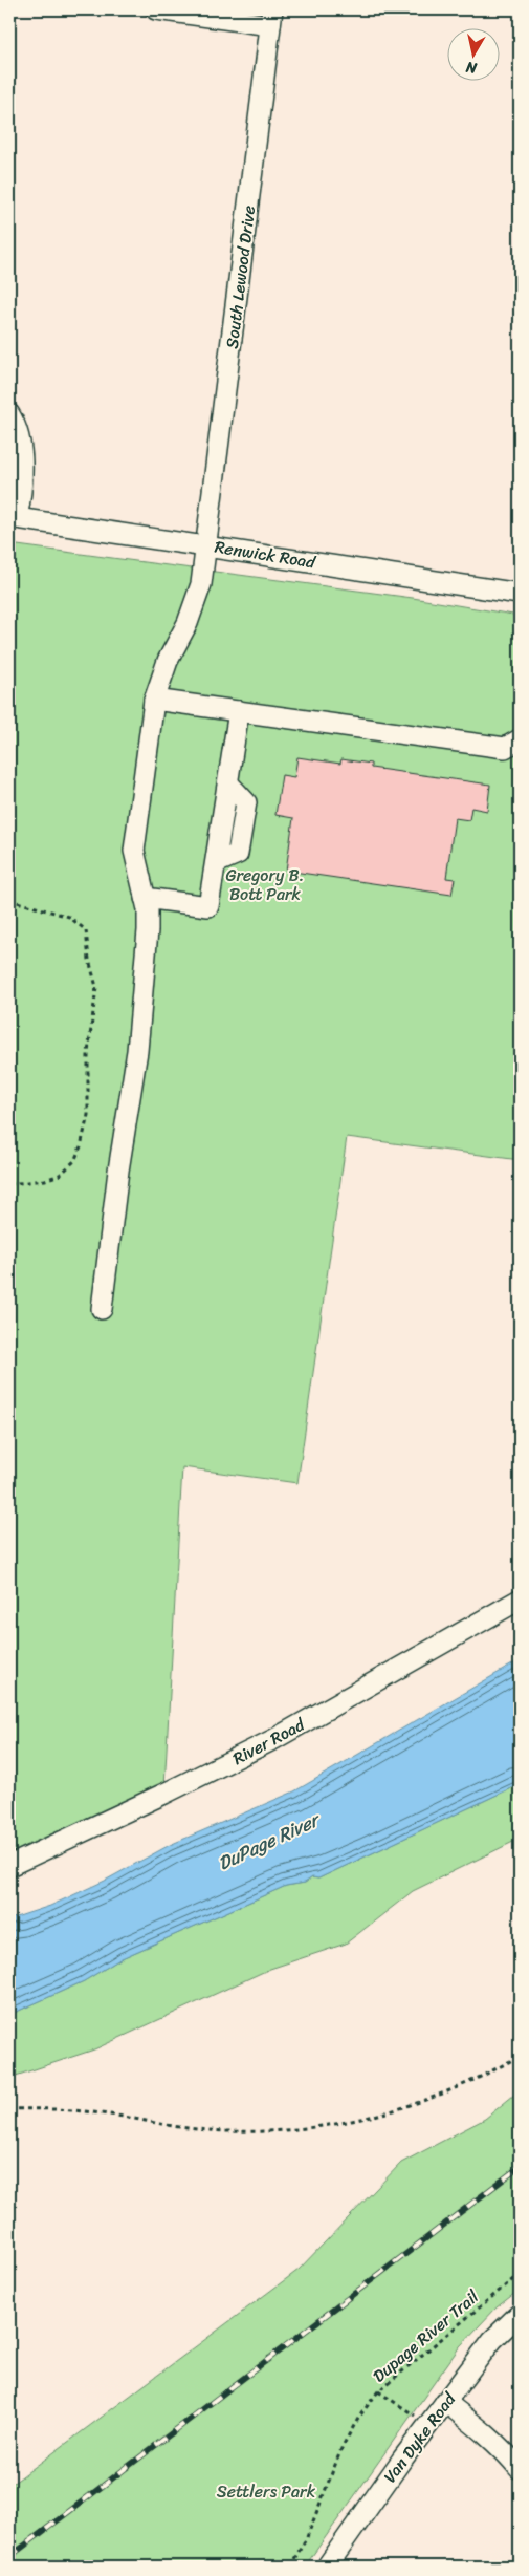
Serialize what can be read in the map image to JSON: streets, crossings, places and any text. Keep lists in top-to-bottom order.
{
  "streets": {
    "street": [
      "South Lewood Drive",
      "Renwick Road",
      "River Road",
      "Van Dyke Road"
    ],
    "path": ["Dupage River Trail"]
  },
  "crossings": [
    ["South Lewood Drive", "Renwick Road"]
  ],
  "water": ["DuPage River"],
  "parks": ["Gregory B. Bott Park", "Settlers Park"],
  "north": "bottom"
}
